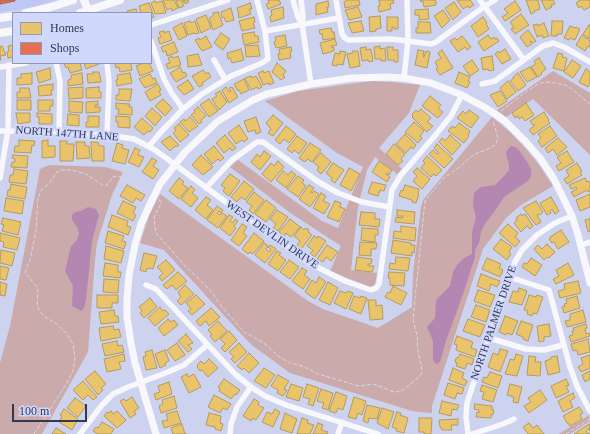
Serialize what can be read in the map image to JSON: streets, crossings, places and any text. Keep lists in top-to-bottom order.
{
  "streets": {
    "street": ["NORTH 147TH LANE", "WEST DEVLIN DRIVE", "NORTH PALMER DRIVE"]
  },
  "crossings": [
    ["NORTH 147TH LANE", "WEST DEVLIN DRIVE"]
  ],
  "legend": ["Homes", "Shops"],
  "scale_bar": "100 m"
}
